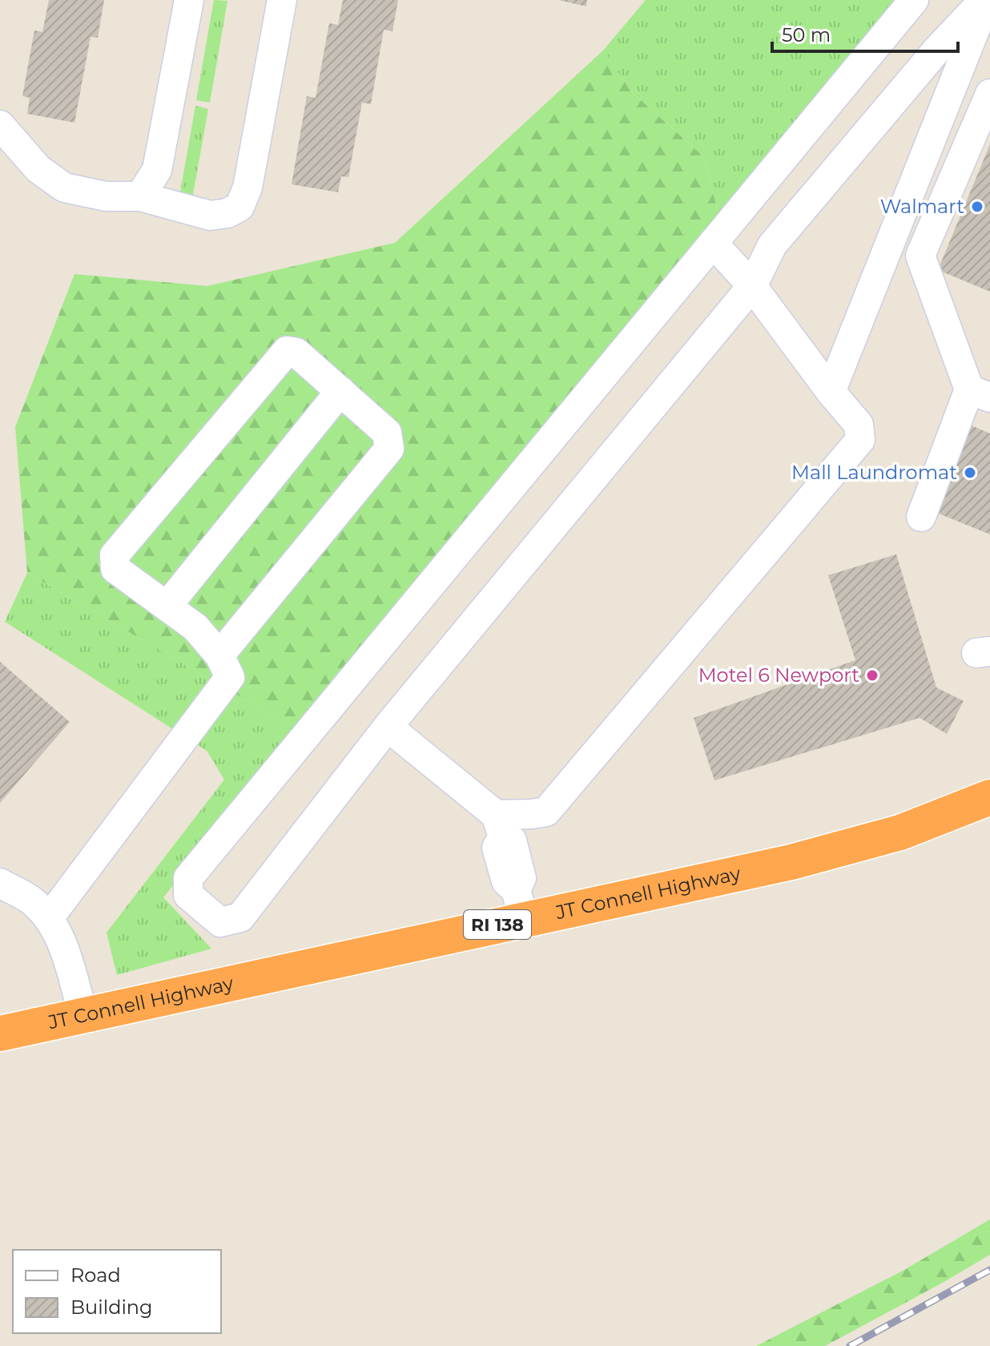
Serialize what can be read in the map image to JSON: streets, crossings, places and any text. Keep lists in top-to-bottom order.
{
  "streets": {
    "highway": ["JT Connell Highway", "RI 138"]
  },
  "places": ["Walmart", "Mall Laundromat", "Motel 6 Newport"],
  "legend": ["Road", "Building"],
  "scale_bar": "50 m"
}
